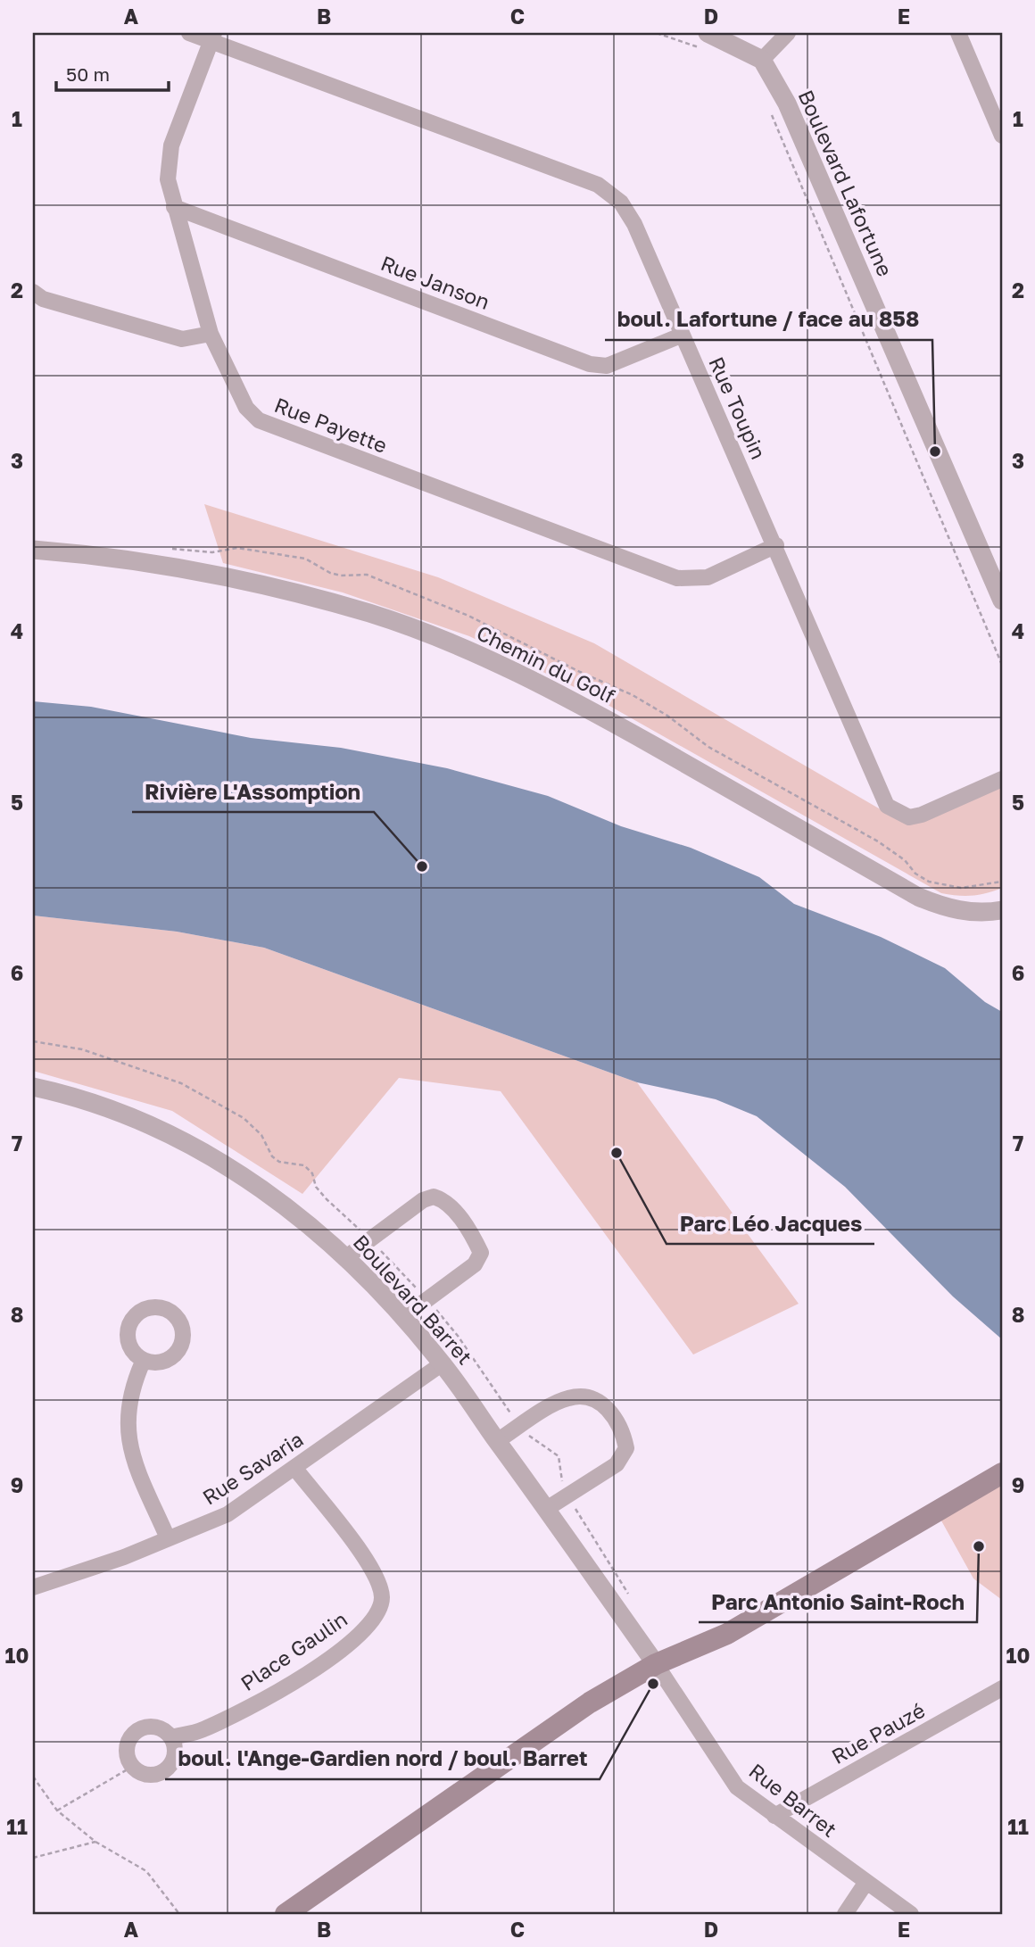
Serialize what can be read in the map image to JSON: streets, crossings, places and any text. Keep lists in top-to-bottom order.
{
  "streets": {
    "street": [
      "Boulevard Lafortune",
      "Rue Janson",
      "Rue Toupin",
      "Rue Payette",
      "Chemin du Golf",
      "Boulevard Barret",
      "Rue Savaria",
      "Place Gaulin",
      "Rue Pauzé",
      "Rue Barret"
    ]
  },
  "crossings": [
    ["Rue Janson", "Rue Toupin"],
    ["Rue Janson", "Rue Payette"],
    ["Rue Toupin", "Rue Payette"],
    ["Boulevard Barret", "Rue Savaria"],
    ["Boulevard Barret", "Rue Barret"],
    ["Rue Savaria", "Place Gaulin"],
    ["Rue Pauzé", "Rue Barret"]
  ],
  "places": [
    "boul. Lafortune / face au 858",
    "Rivière L'Assomption",
    "Parc Léo Jacques",
    "Parc Antonio Saint-Roch",
    "boul. l'Ange-Gardien nord / boul. Barret"
  ],
  "scale_bar": "50 m",
  "grid": {
    "columns": [
      "A",
      "B",
      "C",
      "D",
      "E"
    ],
    "rows": [
      "1",
      "2",
      "3",
      "4",
      "5",
      "6",
      "7",
      "8",
      "9",
      "10",
      "11"
    ]
  }
}
